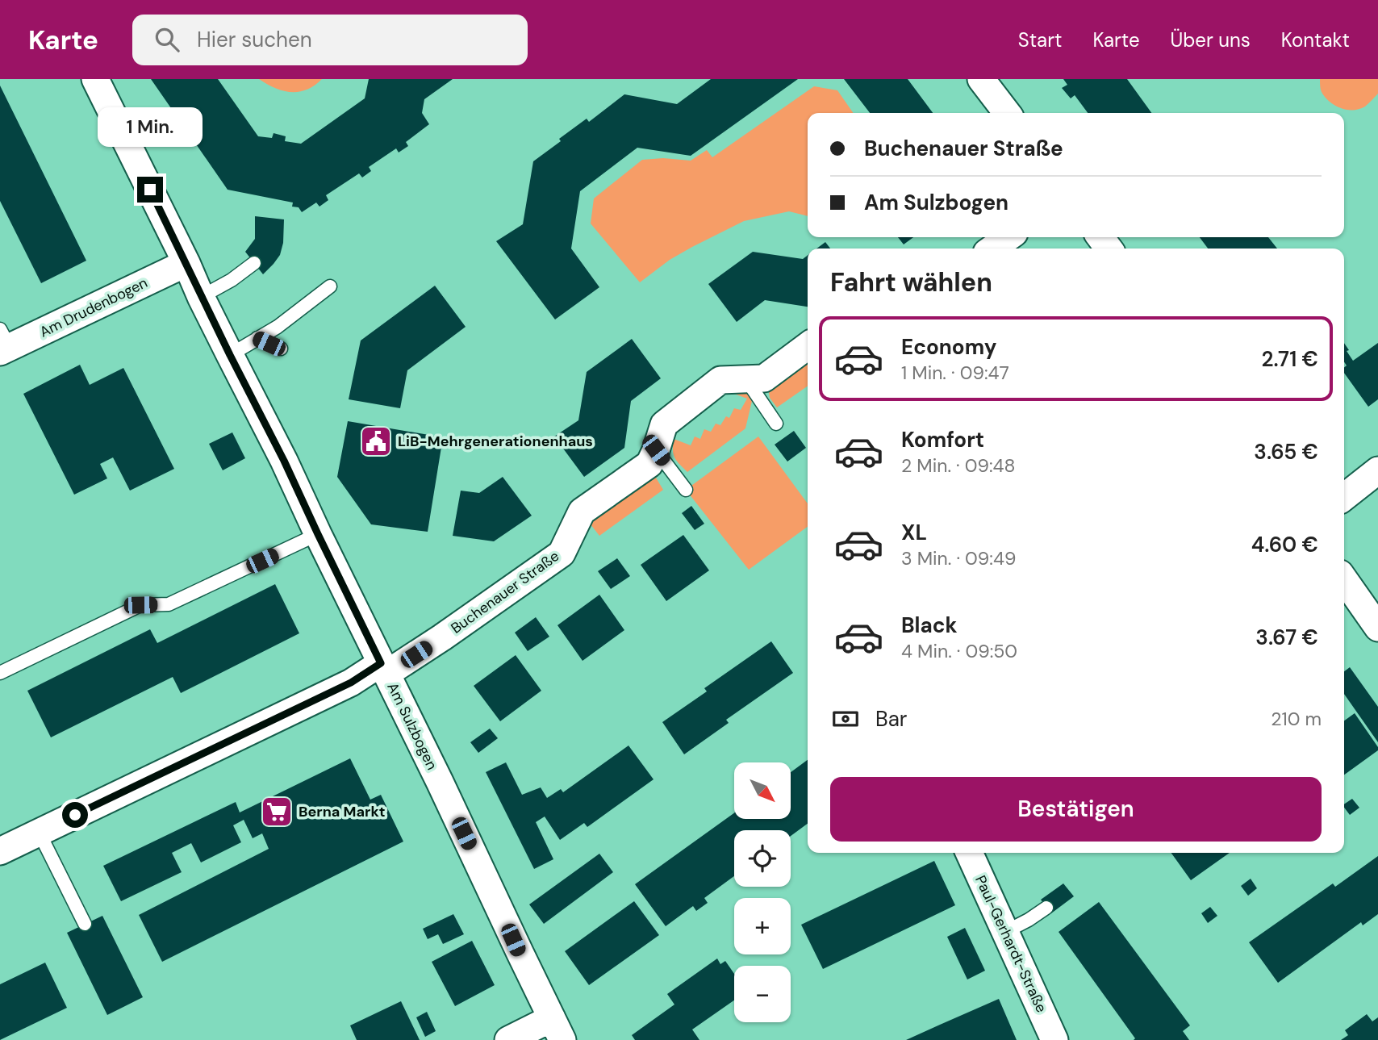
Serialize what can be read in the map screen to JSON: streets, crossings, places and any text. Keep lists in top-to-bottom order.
{
  "streets": {
    "street": [
      "Am Drudenbogen",
      "Buchenauer Straße",
      "Am Sulzbogen",
      "Paul-Gerhardt-Straße"
    ]
  },
  "crossings": [
    ["Am Drudenbogen", "Am Sulzbogen"],
    ["Buchenauer Straße", "Am Sulzbogen"]
  ],
  "places": {
    "public building": ["LiB-Mehrgenerationenhaus"],
    "supermarket": ["Berna Markt"]
  },
  "north": "bottom right",
  "page": {
    "header": "Karte",
    "search": "Hier suchen",
    "nav": [
      "Start",
      "Karte",
      "Über uns",
      "Kontakt"
    ],
    "bubble": "1 Min.",
    "banner": ["Buchenauer Straße", "Am Sulzbogen"],
    "heading": "Fahrt wählen",
    "list": [
      {
        "name": "Economy",
        "note": "1 Min. · 09:47",
        "value": "2.71 €"
      },
      {
        "name": "Komfort",
        "note": "2 Min. · 09:48",
        "value": "3.65 €"
      },
      {
        "name": "XL",
        "note": "3 Min. · 09:49",
        "value": "4.60 €"
      },
      {
        "name": "Black",
        "note": "4 Min. · 09:50",
        "value": "3.67 €"
      }
    ],
    "pay": ["Bar", "210 m"],
    "map_buttons": ["+", "−"],
    "buttons": "Bestätigen"
  }
}
